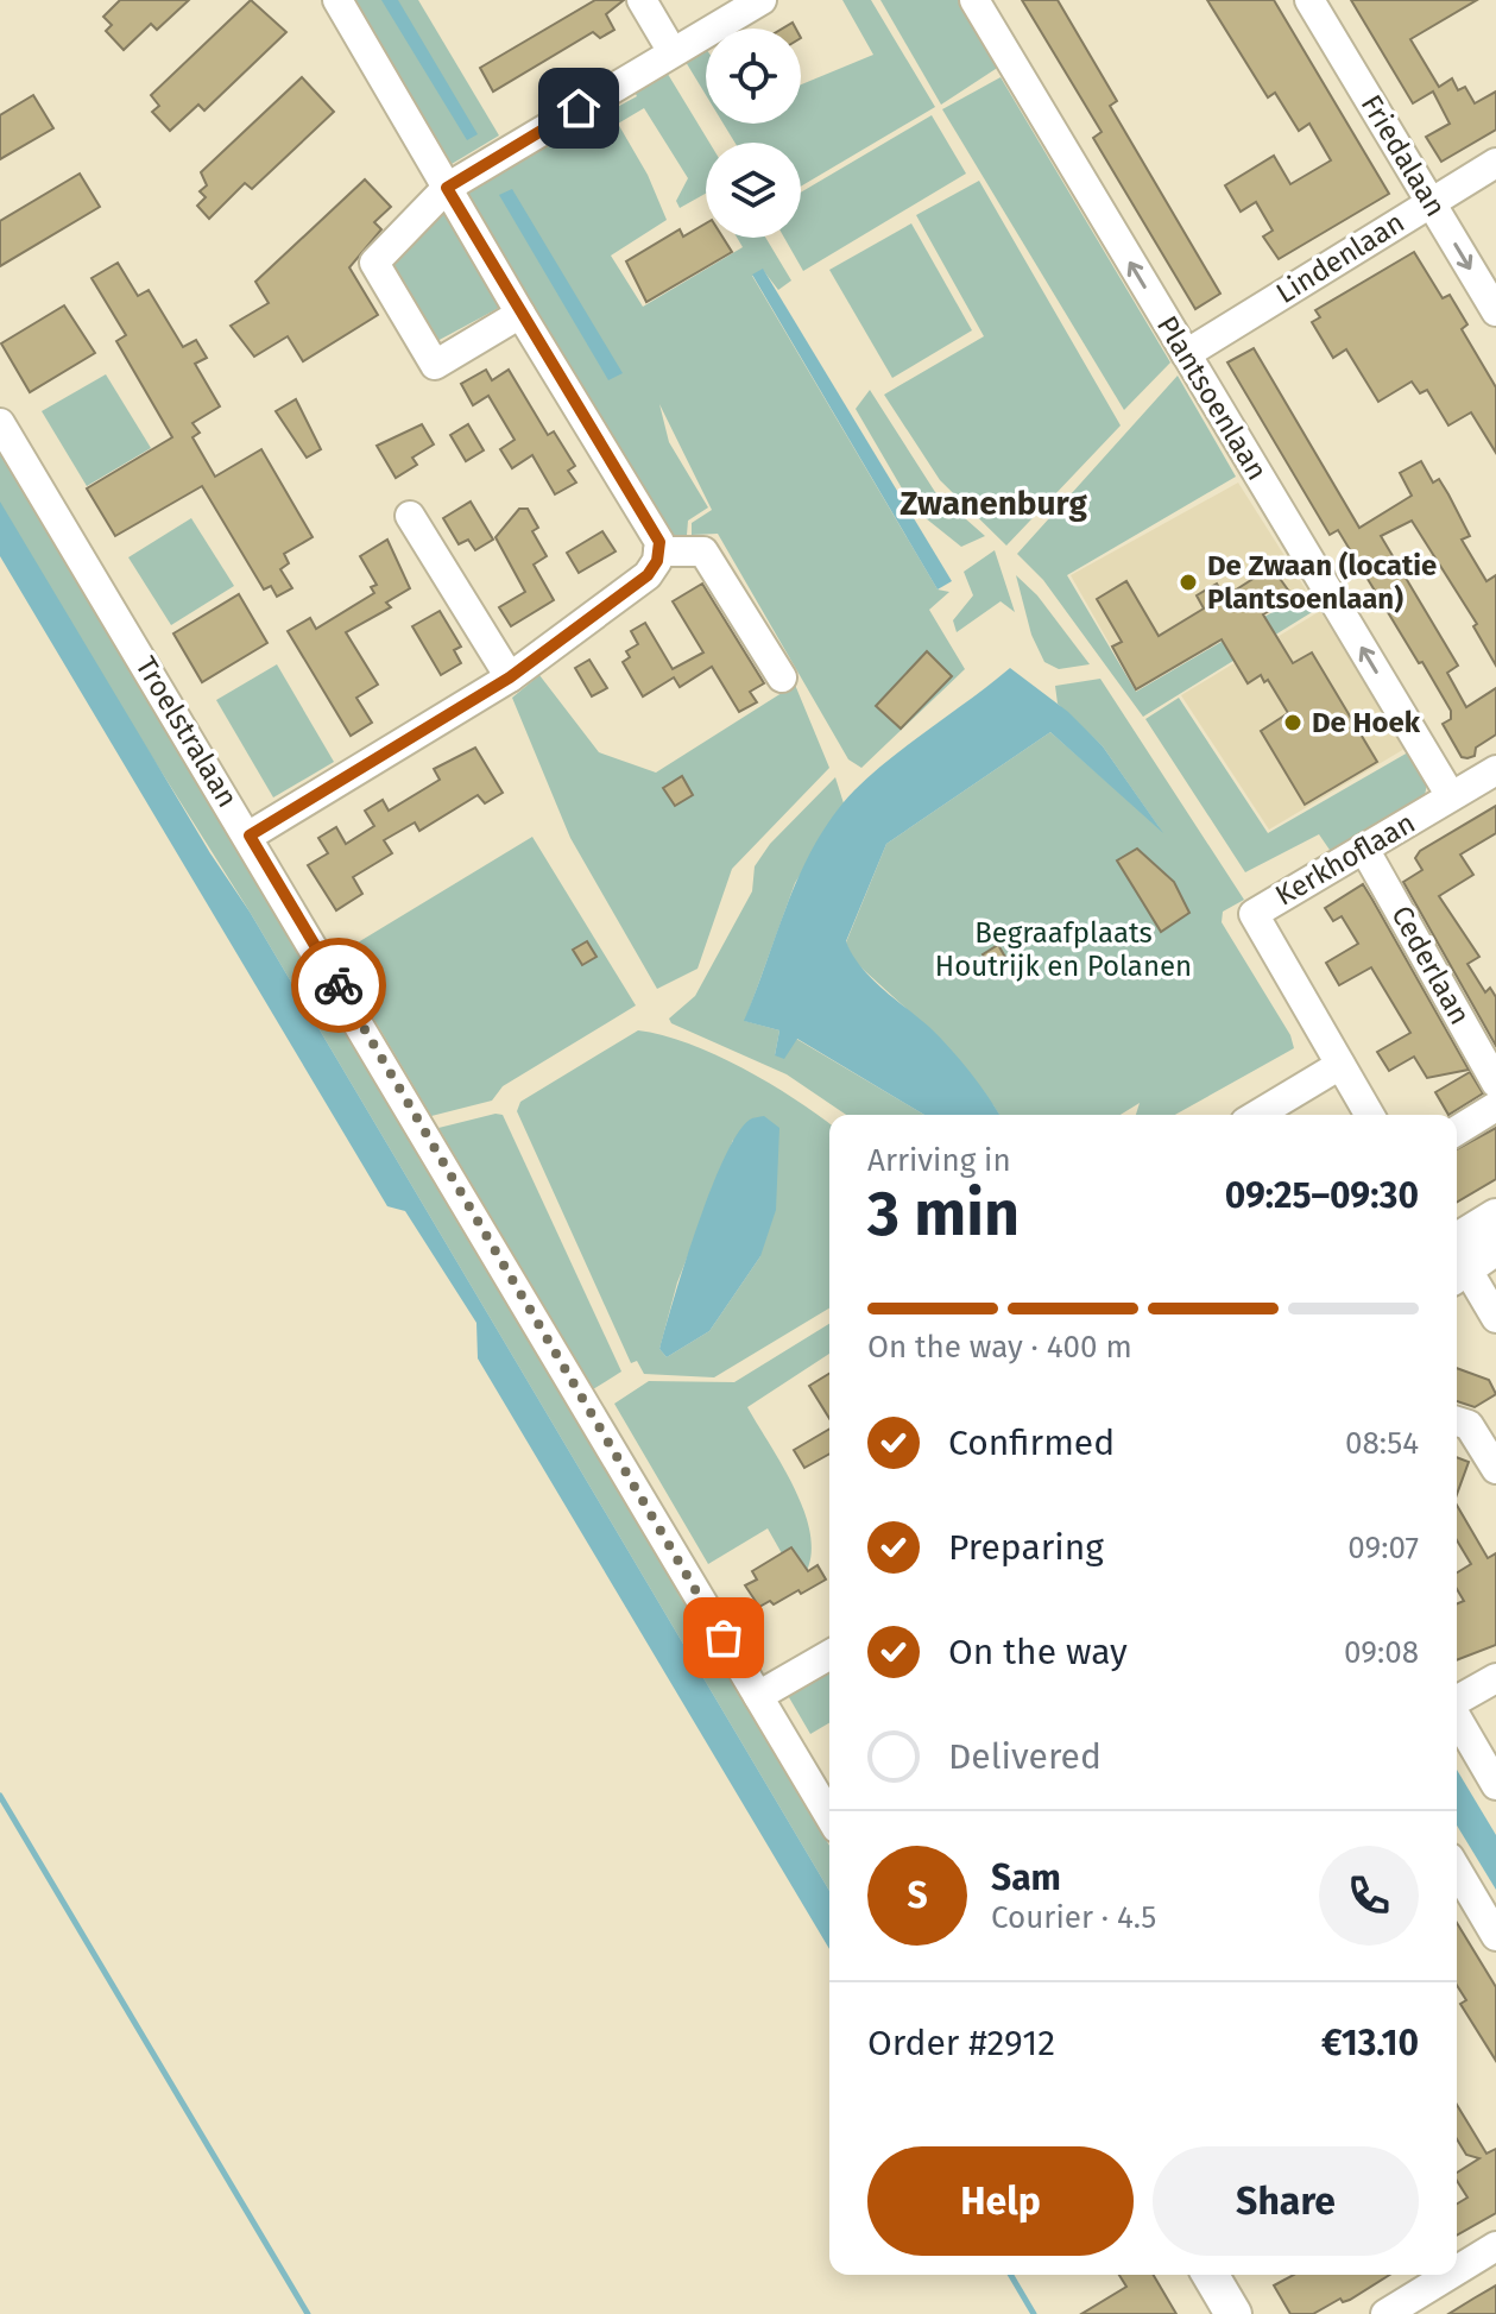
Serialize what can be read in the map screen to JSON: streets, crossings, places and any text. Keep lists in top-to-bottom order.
{
  "streets": {
    "street": [
      "Friedalaan",
      "Lindenlaan",
      "Plantsoenlaan",
      "Troelstralaan",
      "Kerkhoflaan",
      "Cederlaan"
    ]
  },
  "crossings": [
    ["Friedalaan", "Lindenlaan"],
    ["Lindenlaan", "Plantsoenlaan"],
    ["Plantsoenlaan", "Kerkhoflaan"],
    ["Kerkhoflaan", "Cederlaan"]
  ],
  "one_way": ["Friedalaan", "Plantsoenlaan"],
  "districts": ["Zwanenburg"],
  "parks": ["Begraafplaats Houtrijk en Polanen"],
  "places": ["De Zwaan (locatie Plantsoenlaan)", "De Hoek"],
  "page": {
    "heading": ["3 min", "Arriving in", "09:25–09:30"],
    "panel": [
      "Sam",
      "Courier · 4.5",
      "Order #2912",
      "€13.10"
    ],
    "bar": "On the way · 400 m",
    "list": [
      ["Confirmed", "08:54"],
      ["Preparing", "09:07"],
      ["On the way", "09:08"],
      "Delivered"
    ],
    "round": "S",
    "buttons": ["Help", "Share"]
  }
}
